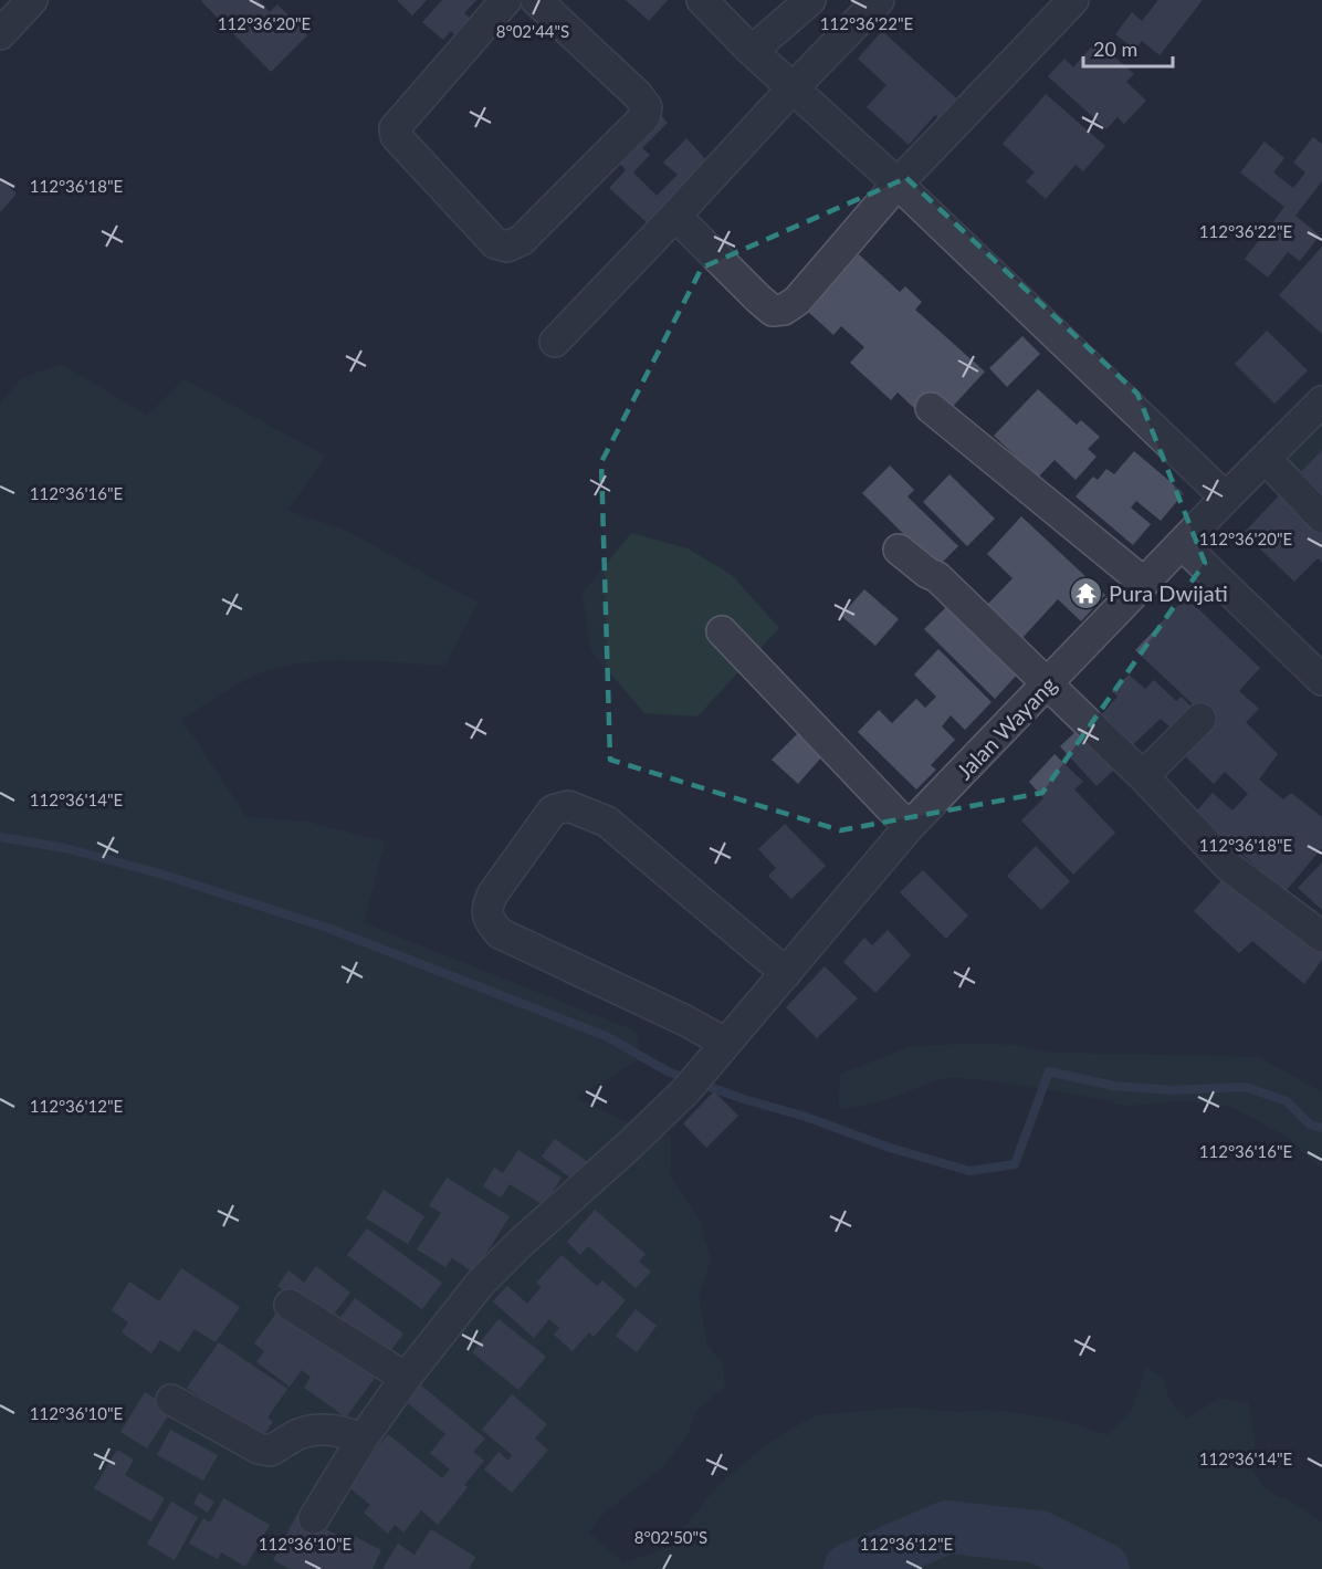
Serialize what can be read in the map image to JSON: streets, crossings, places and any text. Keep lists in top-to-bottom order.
{
  "streets": {
    "street": ["Jalan Wayang"]
  },
  "places": {
    "temple": ["Pura Dwijati"]
  },
  "scale_bar": "20 m",
  "coordinates": [
    "112°36'20\"E",
    "112°36'22\"E",
    "8°02'44\"S",
    "112°36'18\"E",
    "112°36'16\"E",
    "112°36'14\"E",
    "112°36'12\"E",
    "112°36'10\"E",
    "8°02'50\"S"
  ]
}
